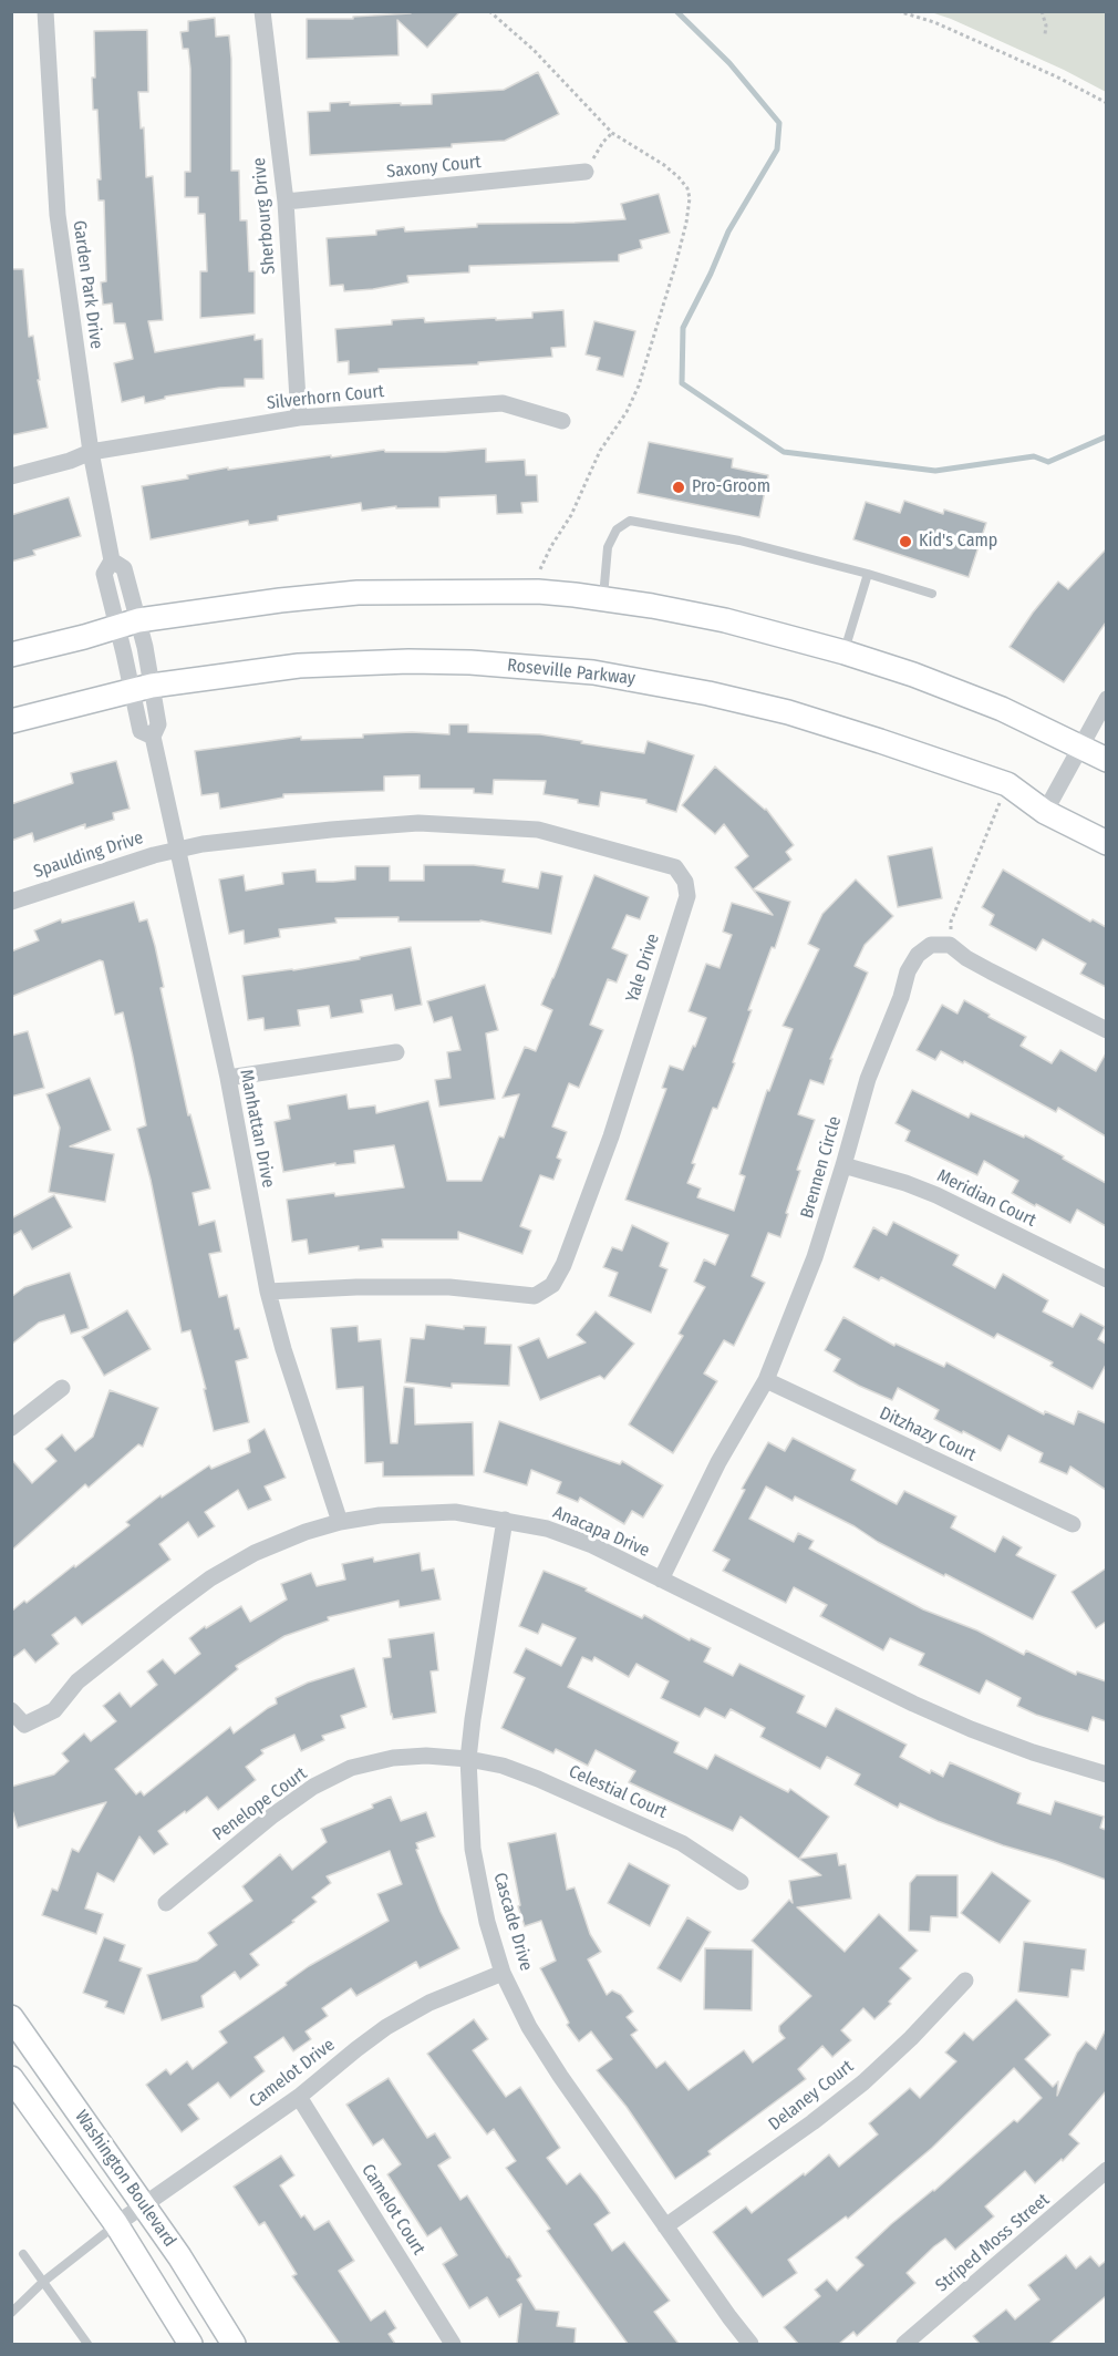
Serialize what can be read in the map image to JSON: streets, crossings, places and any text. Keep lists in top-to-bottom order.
{
  "streets": {
    "main road": ["Roseville Parkway", "Washington Boulevard"],
    "street": [
      "Saxony Court",
      "Sherbourg Drive",
      "Garden Park Drive",
      "Silverhorn Court",
      "Spaulding Drive",
      "Yale Drive",
      "Manhattan Drive",
      "Brennen Circle",
      "Meridian Court",
      "Ditzhazy Court",
      "Anacapa Drive",
      "Celestial Court",
      "Penelope Court",
      "Cascade Drive",
      "Camelot Drive",
      "Delaney Court",
      "Camelot Court",
      "Striped Moss Street"
    ]
  },
  "crossings": [
    ["Saxony Court", "Sherbourg Drive"],
    ["Sherbourg Drive", "Silverhorn Court"],
    ["Garden Park Drive", "Silverhorn Court"],
    ["Garden Park Drive", "Manhattan Drive"],
    ["Roseville Parkway", "Manhattan Drive"],
    ["Spaulding Drive", "Yale Drive"],
    ["Spaulding Drive", "Manhattan Drive"],
    ["Yale Drive", "Manhattan Drive"],
    ["Manhattan Drive", "Anacapa Drive"],
    ["Brennen Circle", "Meridian Court"],
    ["Brennen Circle", "Ditzhazy Court"],
    ["Brennen Circle", "Anacapa Drive"],
    ["Anacapa Drive", "Cascade Drive"],
    ["Celestial Court", "Penelope Court"],
    ["Celestial Court", "Cascade Drive"],
    ["Penelope Court", "Cascade Drive"],
    ["Cascade Drive", "Camelot Drive"],
    ["Cascade Drive", "Delaney Court"],
    ["Camelot Drive", "Washington Boulevard"],
    ["Camelot Drive", "Camelot Court"]
  ],
  "places": ["Pro-Groom", "Kid's Camp"]
}
